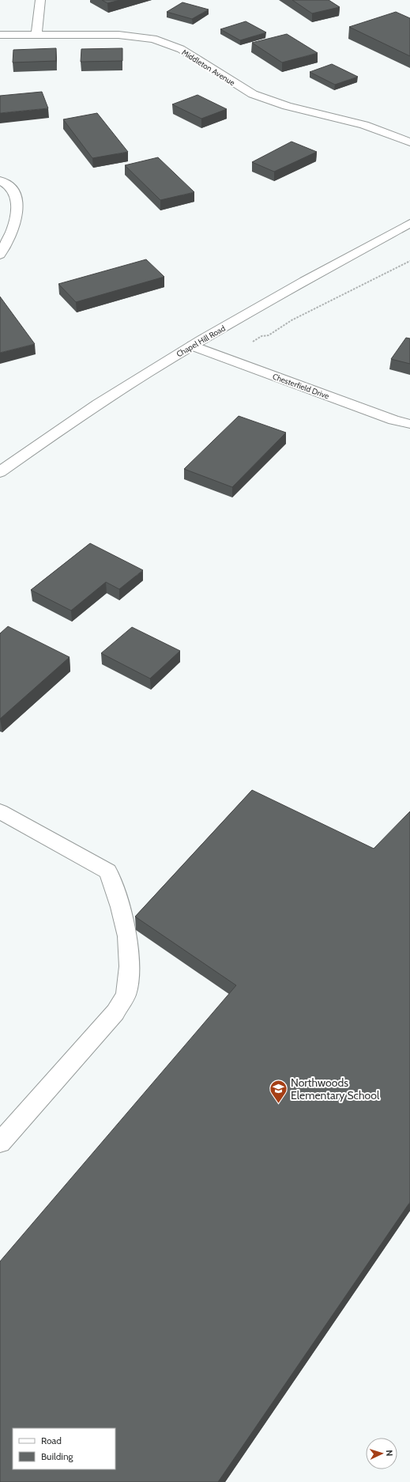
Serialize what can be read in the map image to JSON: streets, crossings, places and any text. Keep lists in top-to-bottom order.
{
  "streets": {
    "street": ["Middleton Avenue", "Chapel Hill Road", "Chesterfield Drive"]
  },
  "crossings": [
    ["Chapel Hill Road", "Chesterfield Drive"]
  ],
  "places": {
    "school or university": ["Northwoods Elementary School"]
  },
  "legend": ["Road", "Building"],
  "north": "right"
}
